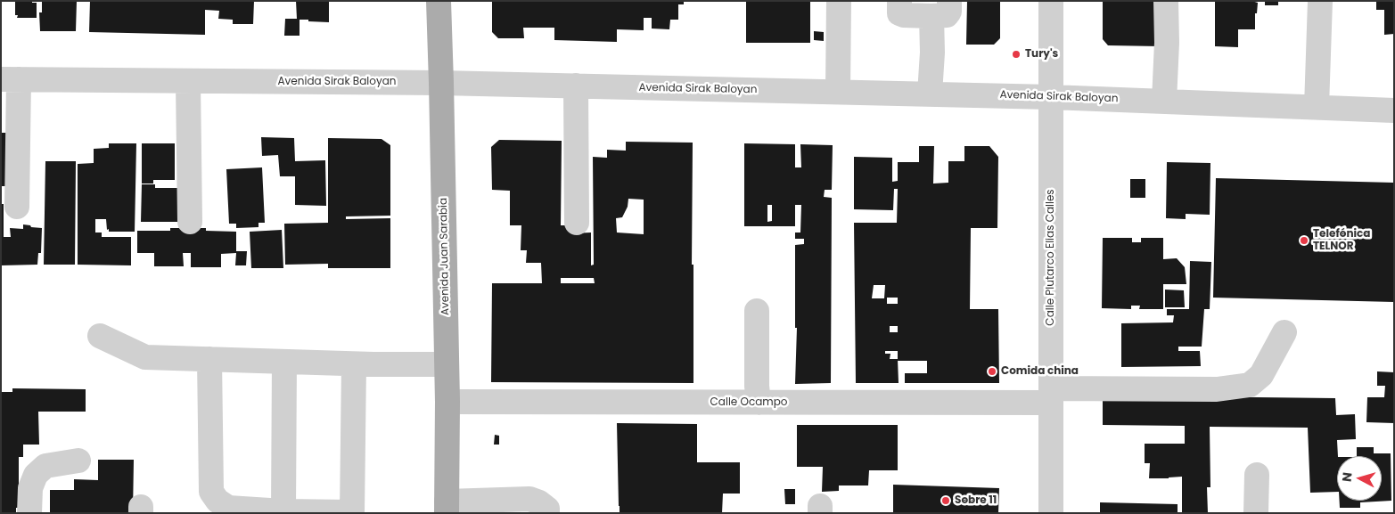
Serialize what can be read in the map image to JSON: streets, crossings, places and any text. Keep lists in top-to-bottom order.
{
  "streets": {
    "main road": ["Avenida Juan Sarabia"],
    "street": ["Avenida Sirak Baloyan", "Calle Plutarco Elias Calles", "Calle Ocampo"]
  },
  "crossings": [
    ["Avenida Sirak Baloyan", "Avenida Juan Sarabia"],
    ["Avenida Sirak Baloyan", "Calle Plutarco Elias Calles"],
    ["Avenida Juan Sarabia", "Calle Ocampo"],
    ["Calle Plutarco Elias Calles", "Calle Ocampo"]
  ],
  "places": [
    "Tury's",
    "Telefónica TELNOR",
    "Comida china",
    "Sobre 11"
  ],
  "north": "left"
}
